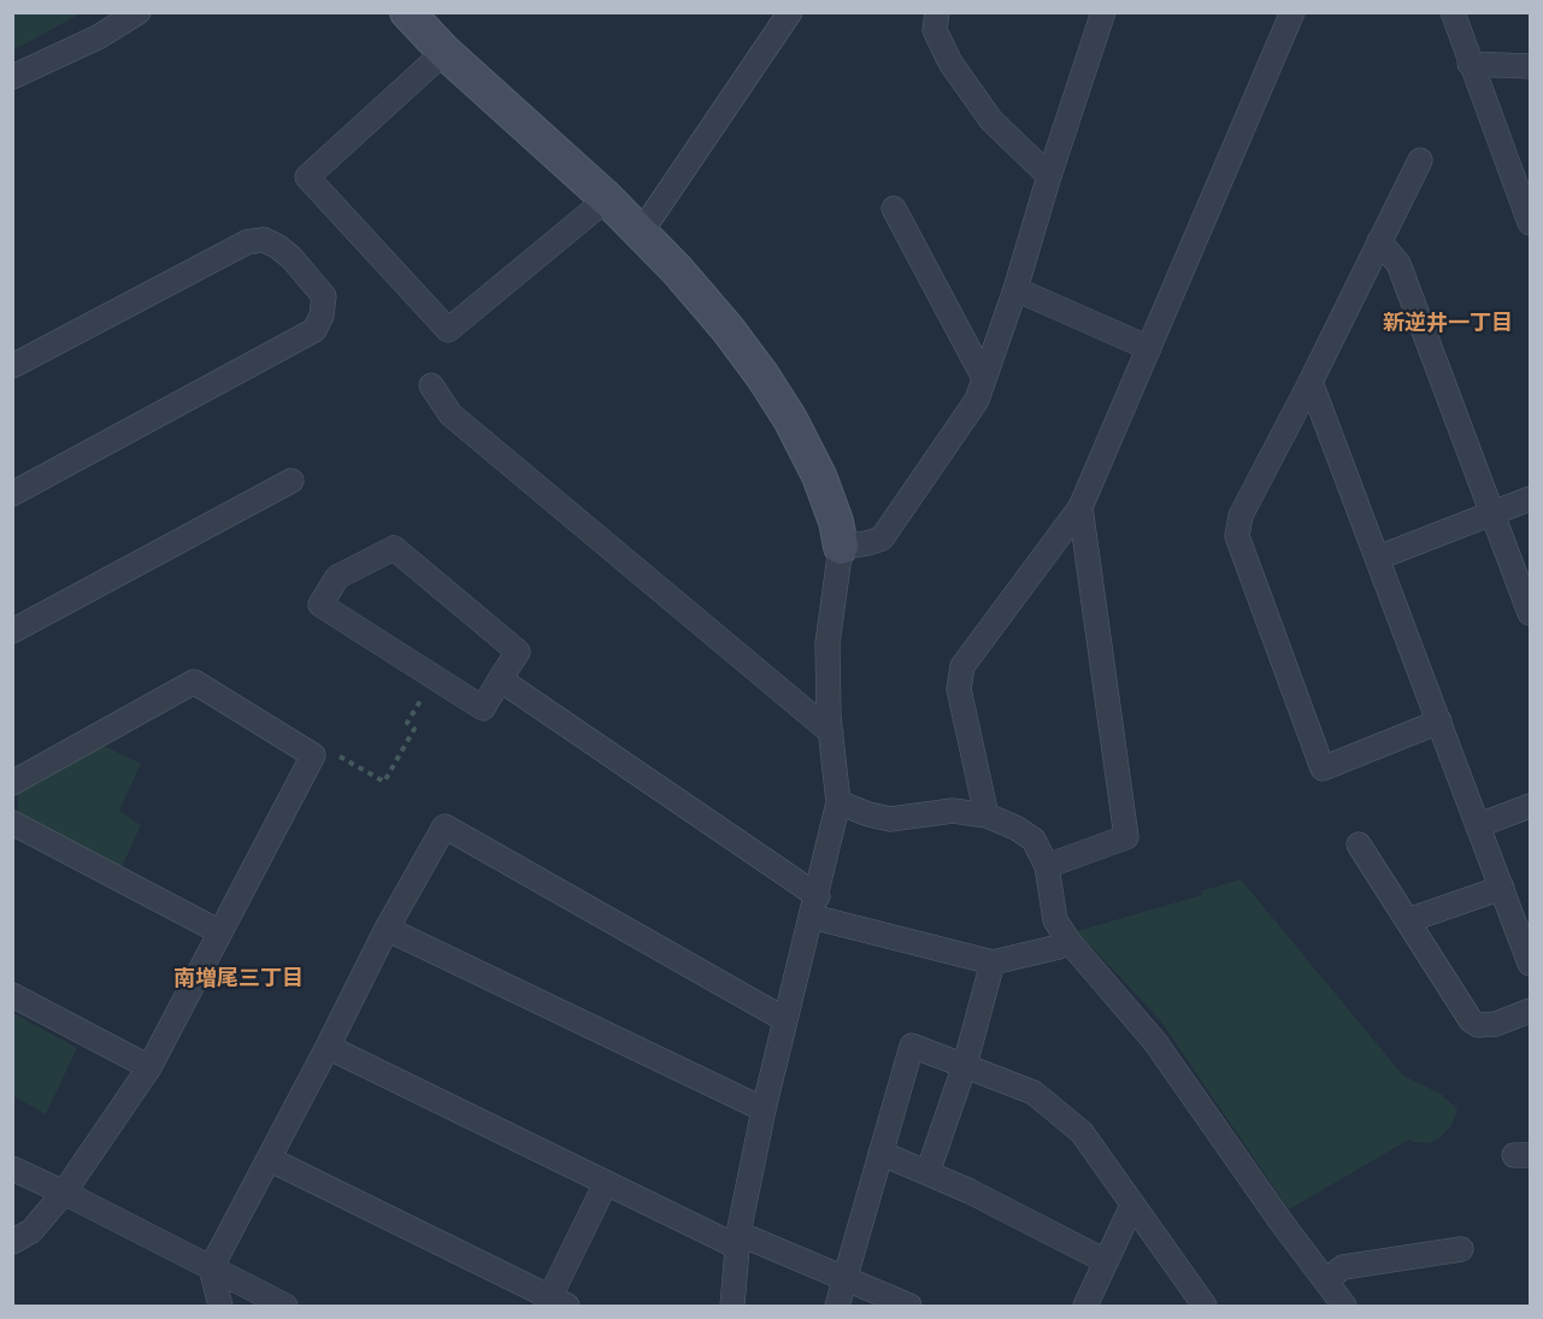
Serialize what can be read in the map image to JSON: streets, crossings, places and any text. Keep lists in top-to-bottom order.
{
  "districts": ["新逆井一丁目", "南増尾三丁目"]
}
